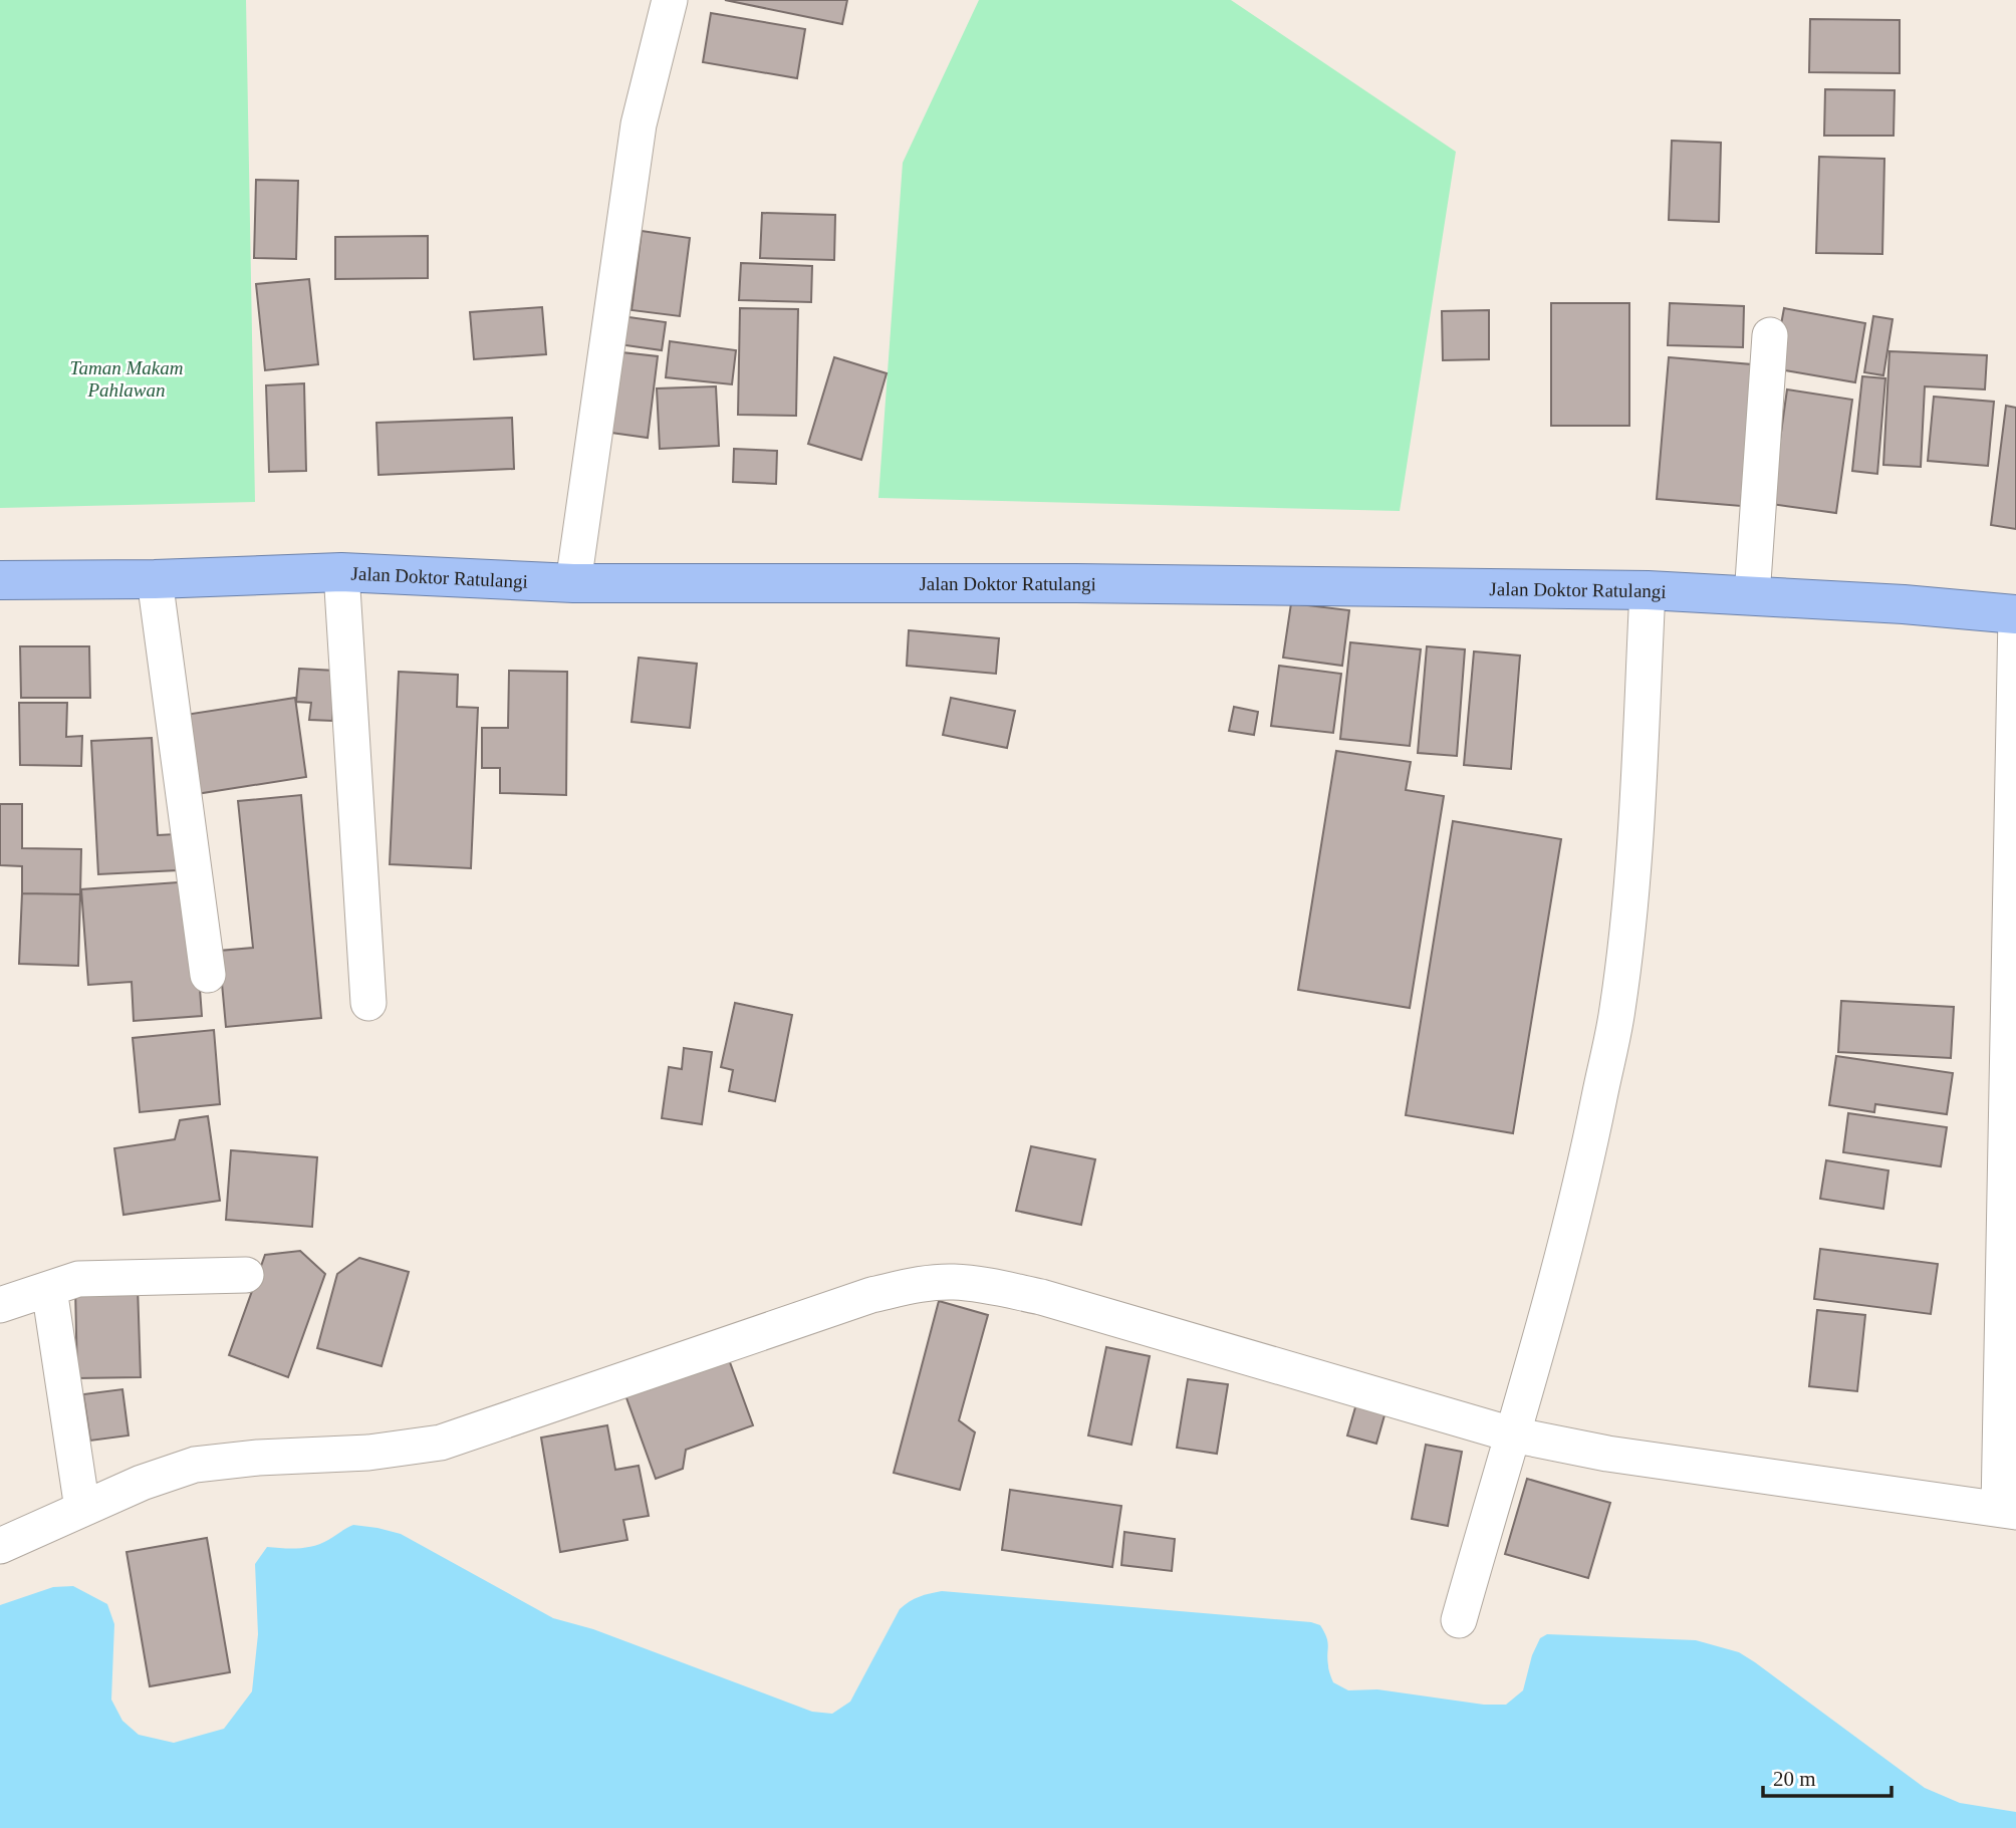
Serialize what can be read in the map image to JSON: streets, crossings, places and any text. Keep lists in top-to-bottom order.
{
  "streets": {
    "highway": ["Jalan Doktor Ratulangi"]
  },
  "parks": ["Taman Makam Pahlawan"],
  "scale_bar": "20 m"
}
